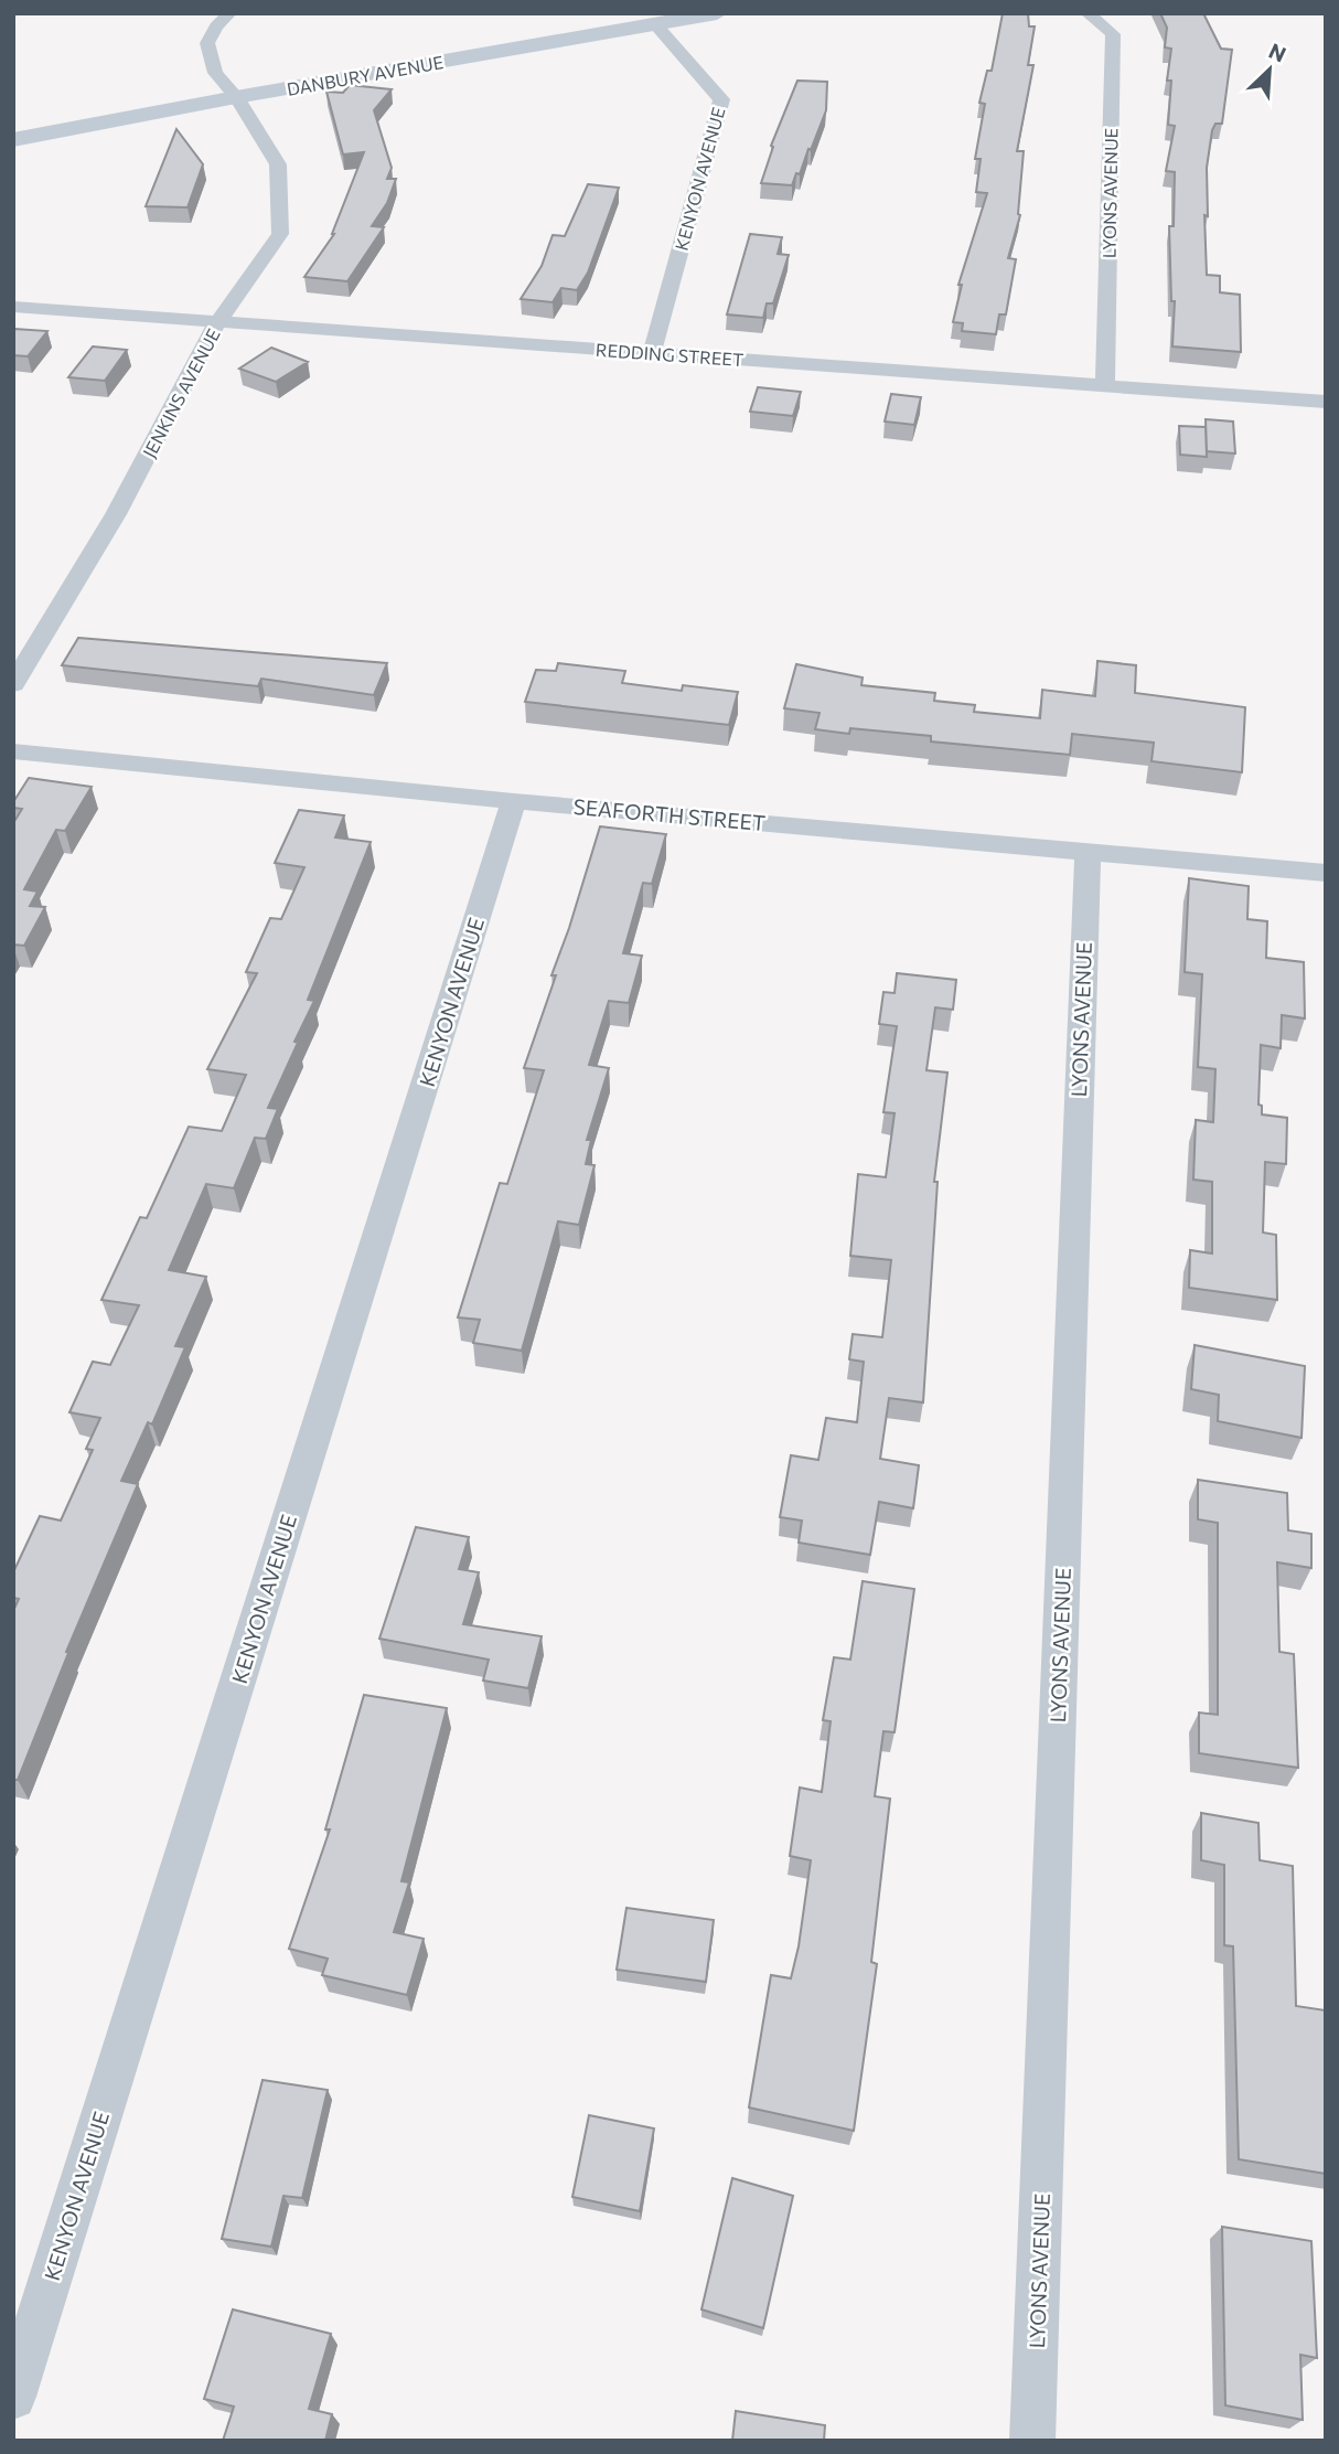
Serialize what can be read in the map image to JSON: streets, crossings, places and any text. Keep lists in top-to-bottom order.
{
  "streets": {
    "street": [
      "DANBURY AVENUE",
      "KENYON AVENUE",
      "LYONS AVENUE",
      "REDDING STREET",
      "JENKINS AVENUE",
      "SEAFORTH STREET"
    ]
  },
  "crossings": [
    ["DANBURY AVENUE", "KENYON AVENUE"],
    ["DANBURY AVENUE", "JENKINS AVENUE"],
    ["KENYON AVENUE", "REDDING STREET"],
    ["KENYON AVENUE", "SEAFORTH STREET"],
    ["LYONS AVENUE", "REDDING STREET"],
    ["LYONS AVENUE", "SEAFORTH STREET"],
    ["REDDING STREET", "JENKINS AVENUE"]
  ],
  "north": "top right"
}
